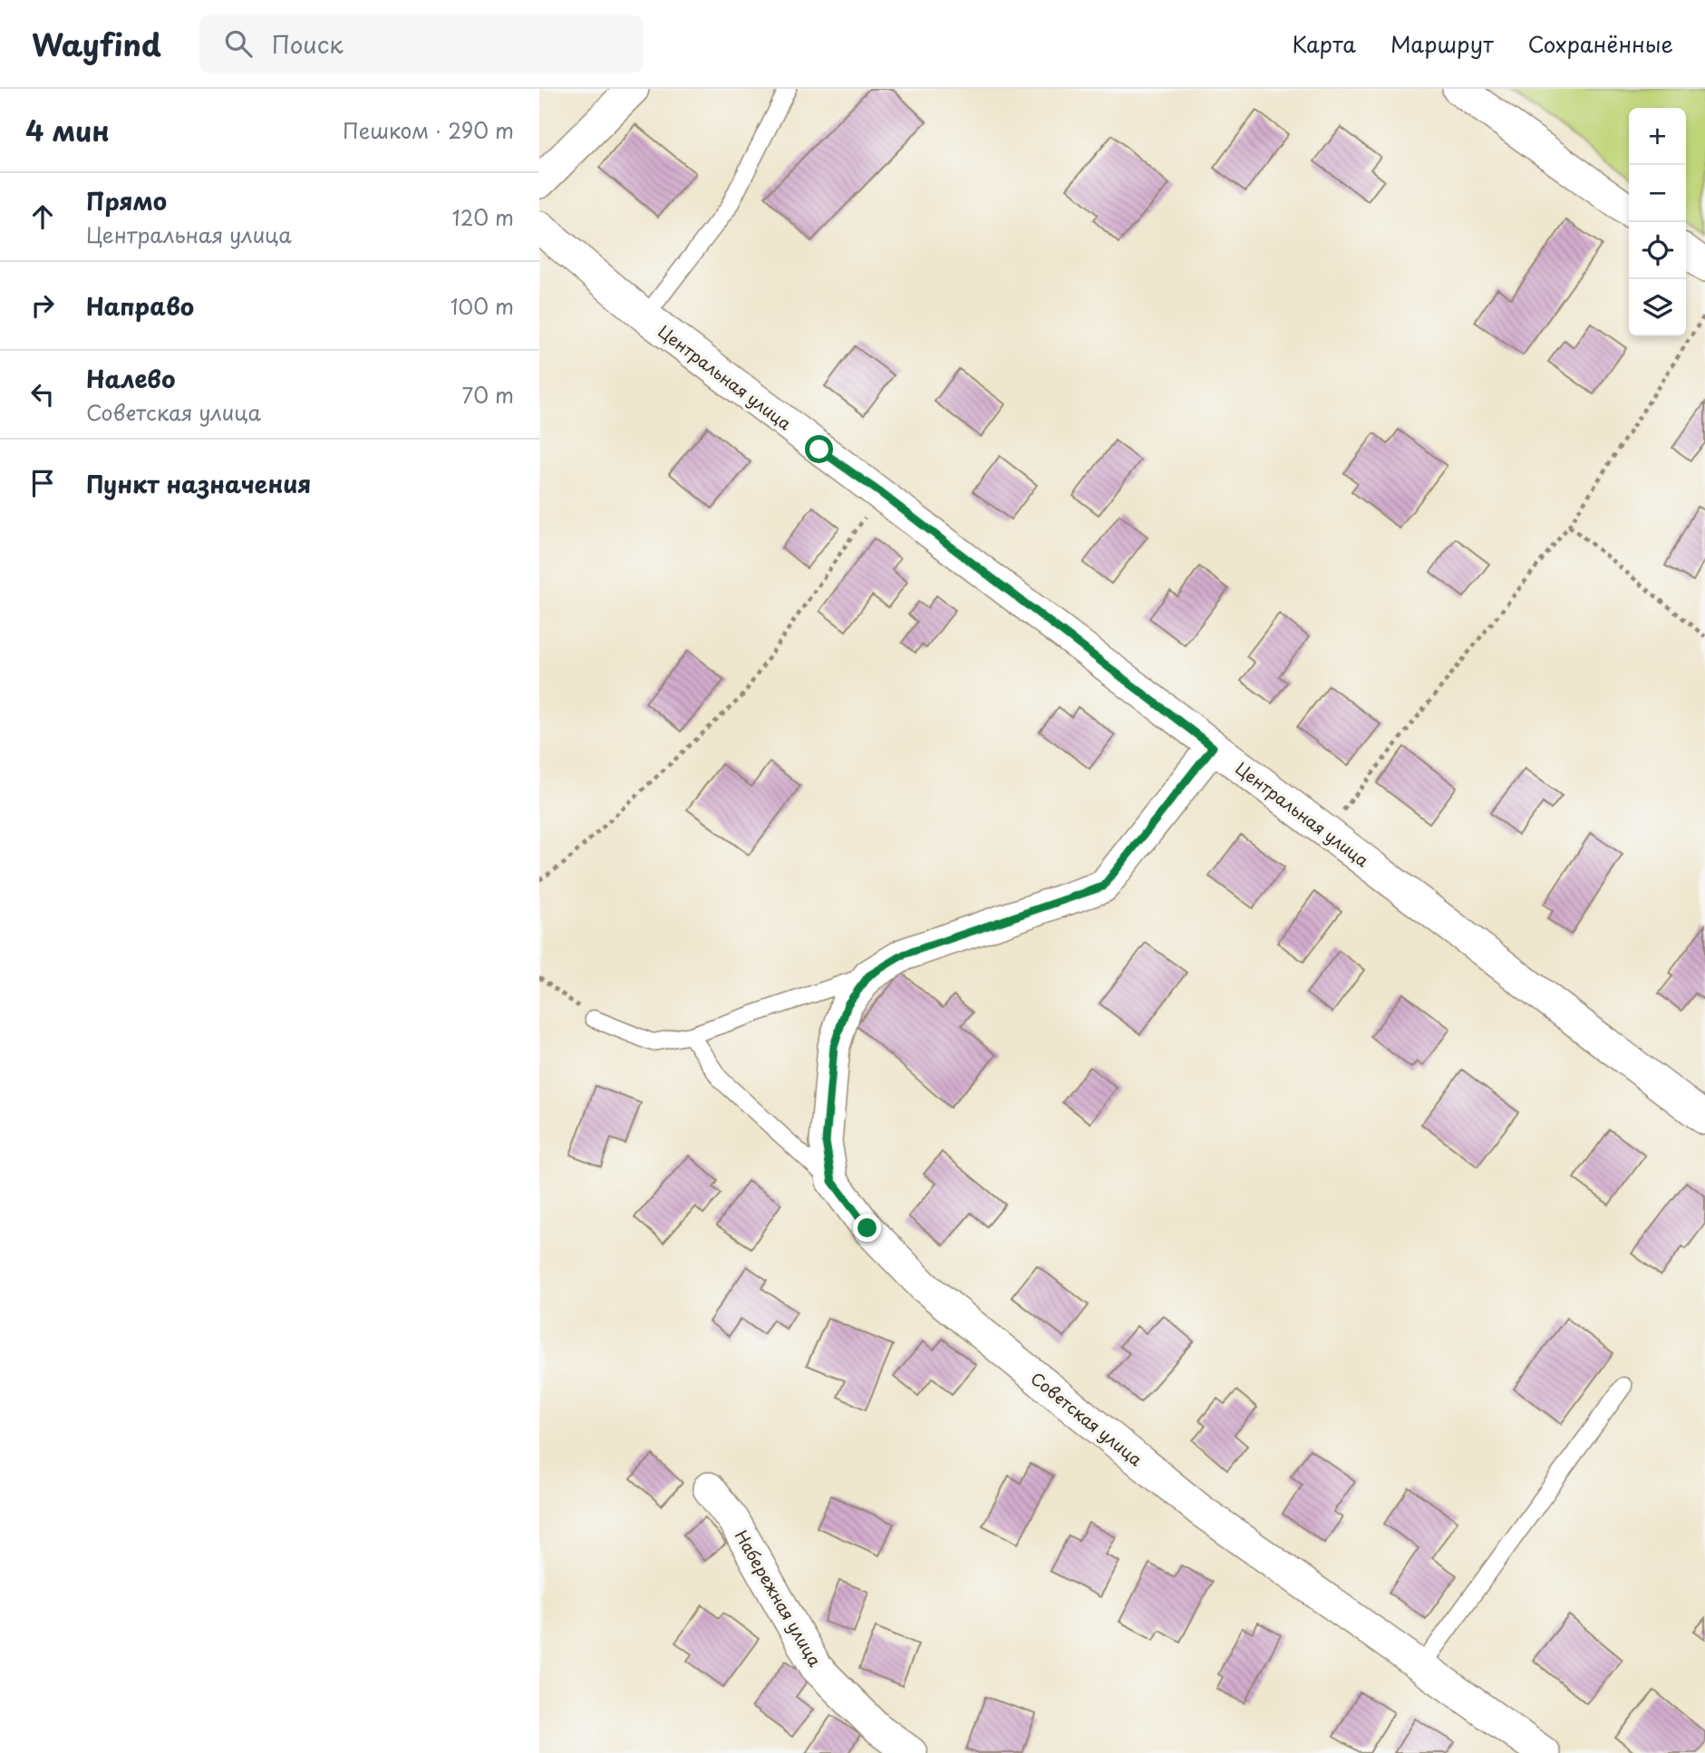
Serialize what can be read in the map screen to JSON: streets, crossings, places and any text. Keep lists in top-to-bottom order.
{
  "streets": {
    "street": ["Центральная улица", "Советская улица", "Набережная улица"]
  },
  "page": {
    "header": "Wayfind",
    "search": "Поиск",
    "nav": ["Карта", "Маршрут", "Сохранённые"],
    "heading": ["4 мин", "Пешком · 290 m"],
    "map_buttons": ["+", "−"],
    "list": [
      ["Прямо", "Центральная улица", "120 m"],
      ["Направо", "100 m"],
      ["Налево", "Советская улица", "70 m"],
      "Пункт назначения"
    ]
  }
}
